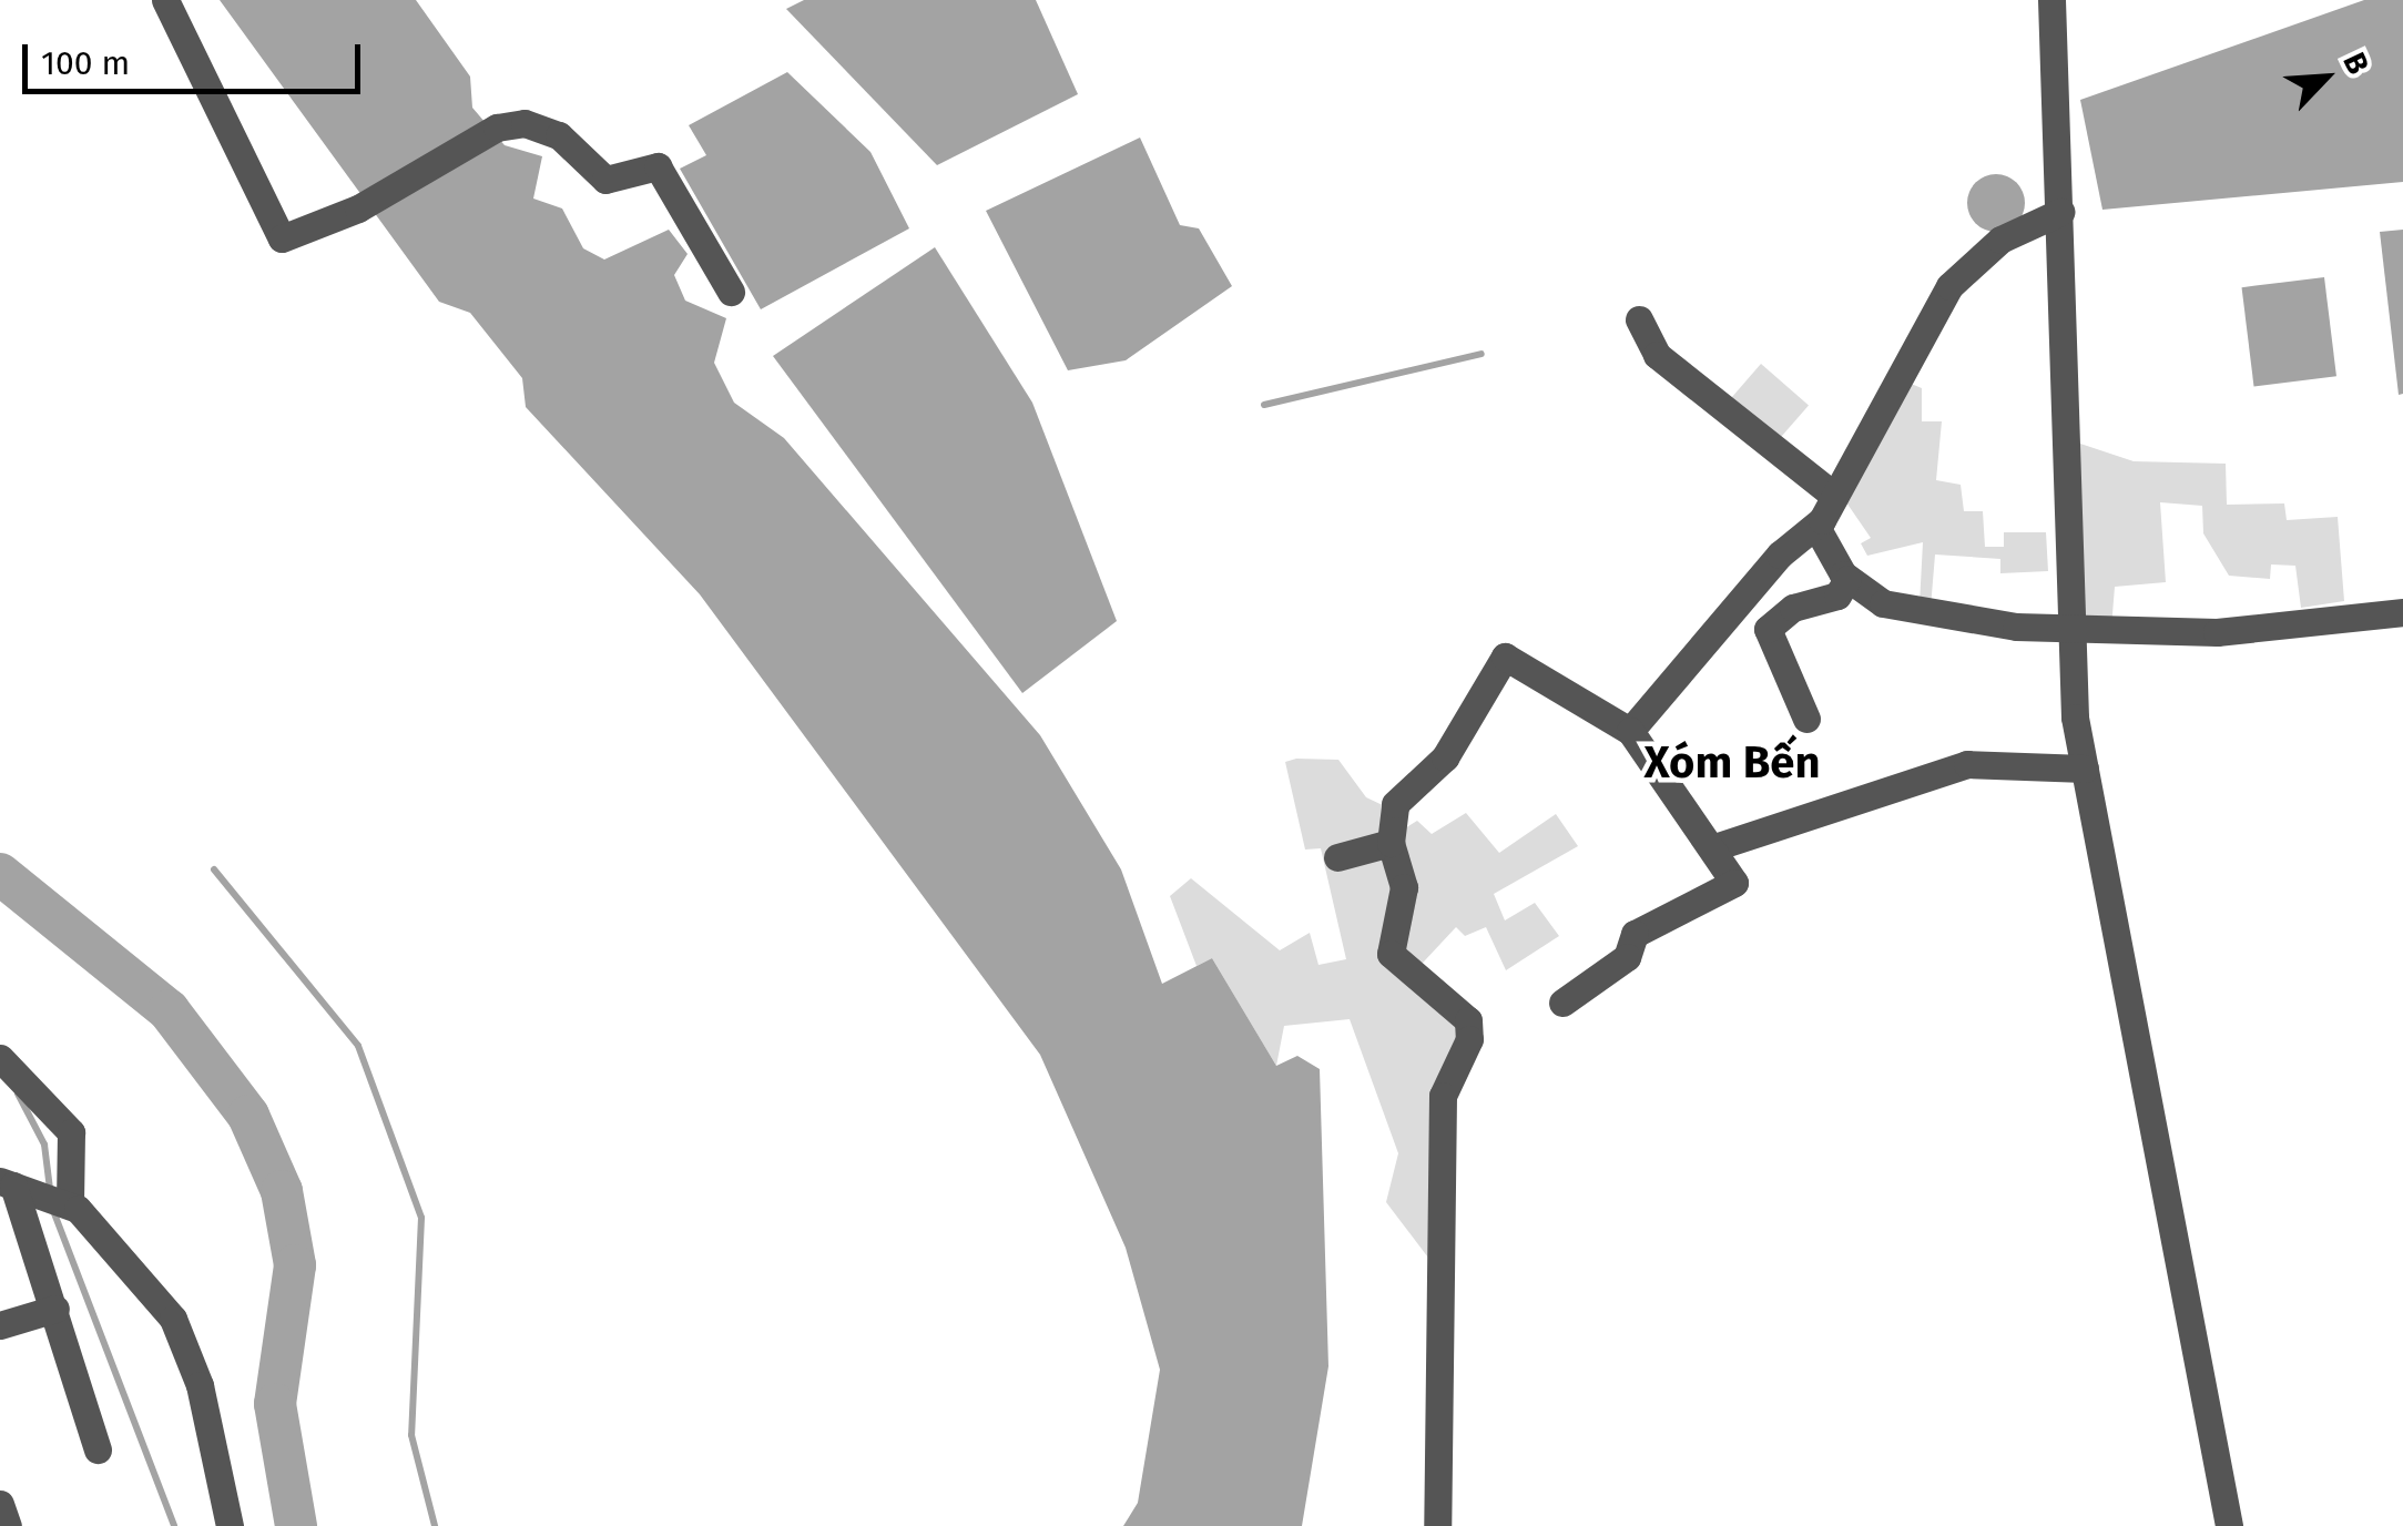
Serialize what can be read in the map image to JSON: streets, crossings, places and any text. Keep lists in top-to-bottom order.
{
  "districts": ["Xóm Bến"],
  "scale_bar": "100 m",
  "north": "top right"
}
